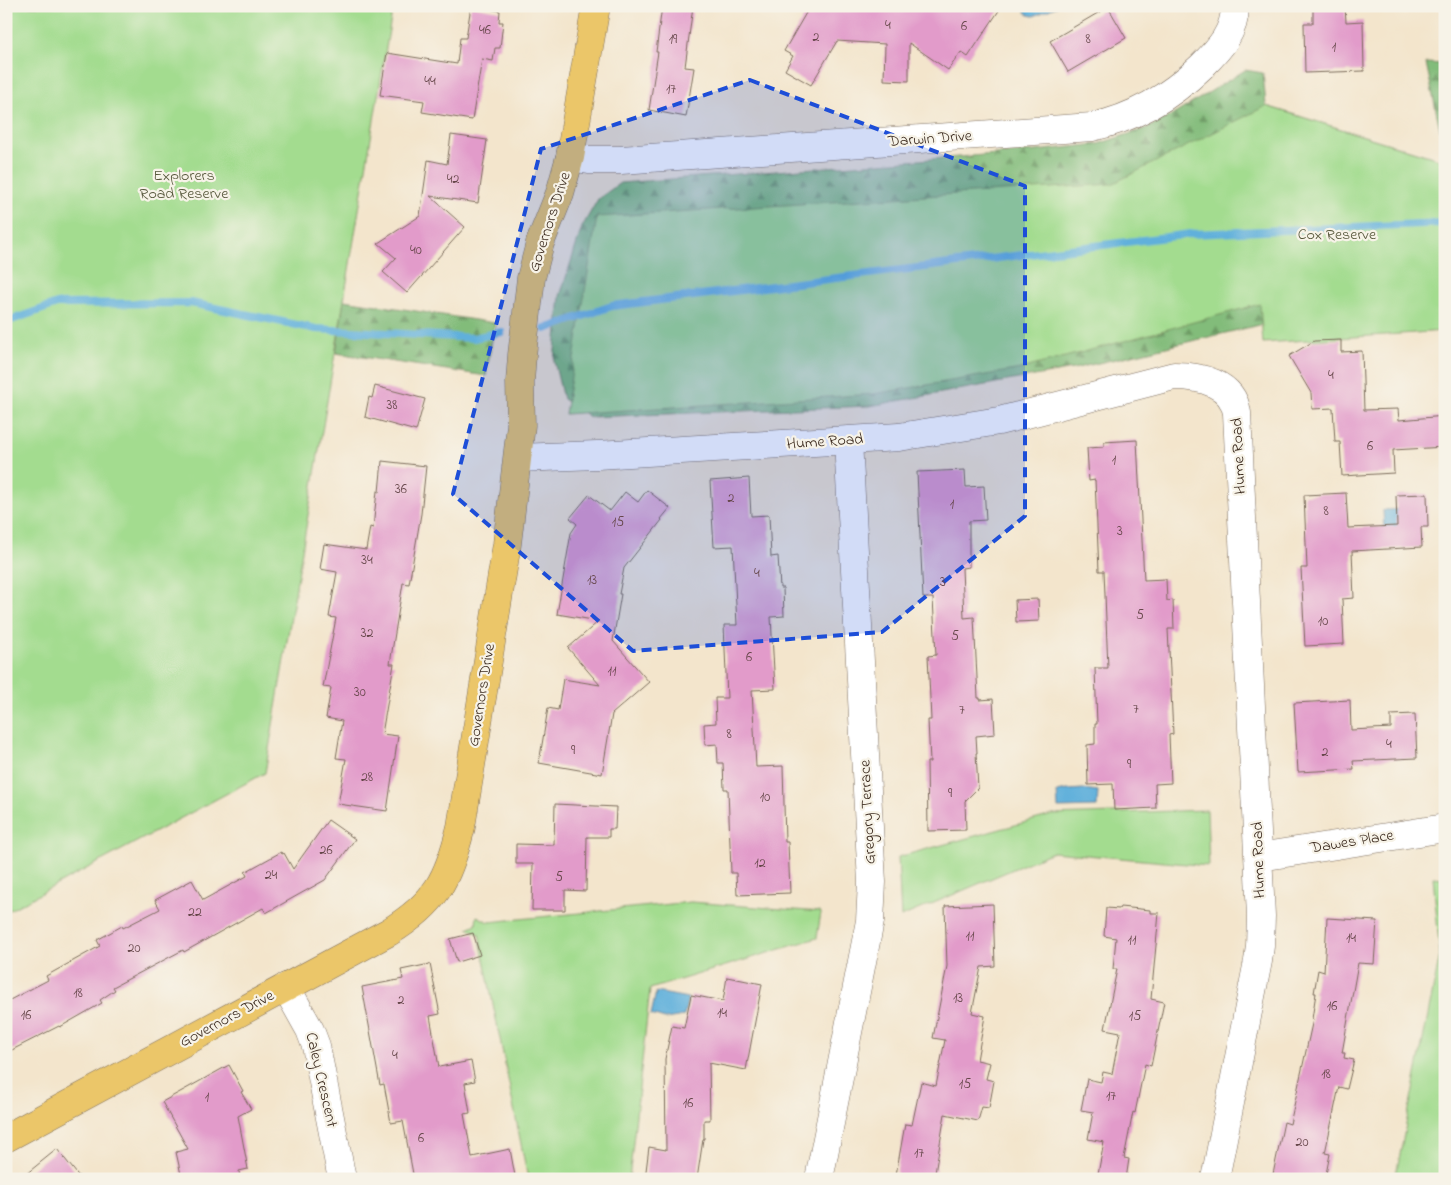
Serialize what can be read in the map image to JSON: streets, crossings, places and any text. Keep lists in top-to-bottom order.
{
  "streets": {
    "main road": ["Governors Drive"],
    "street": [
      "Darwin Drive",
      "Hume Road",
      "Gregory Terrace",
      "Dawes Place",
      "Caley Crescent"
    ]
  },
  "crossings": [
    ["Darwin Drive", "Governors Drive"],
    ["Governors Drive", "Hume Road"],
    ["Governors Drive", "Caley Crescent"],
    ["Hume Road", "Gregory Terrace"],
    ["Hume Road", "Dawes Place"]
  ],
  "parks": ["Explorers Road Reserve", "Cox Reserve"],
  "house_numbers": [
    "4",
    "6",
    "46",
    "2",
    "19",
    "8",
    "1",
    "44",
    "17",
    "42",
    "40",
    "4",
    "38",
    "6",
    "1",
    "36",
    "2",
    "1",
    "8",
    "15",
    "3",
    "34",
    "4",
    "13",
    "3",
    "5",
    "10",
    "32",
    "5",
    "6",
    "11",
    "30",
    "7",
    "7",
    "8",
    "4",
    "9",
    "2",
    "9",
    "28",
    "9",
    "10",
    "26",
    "12",
    "24",
    "5",
    "22",
    "11",
    "14",
    "11",
    "20",
    "18",
    "13",
    "2",
    "16",
    "14",
    "16",
    "15",
    "4",
    "18",
    "15",
    "17",
    "1",
    "16",
    "6",
    "20",
    "17"
  ]
}
